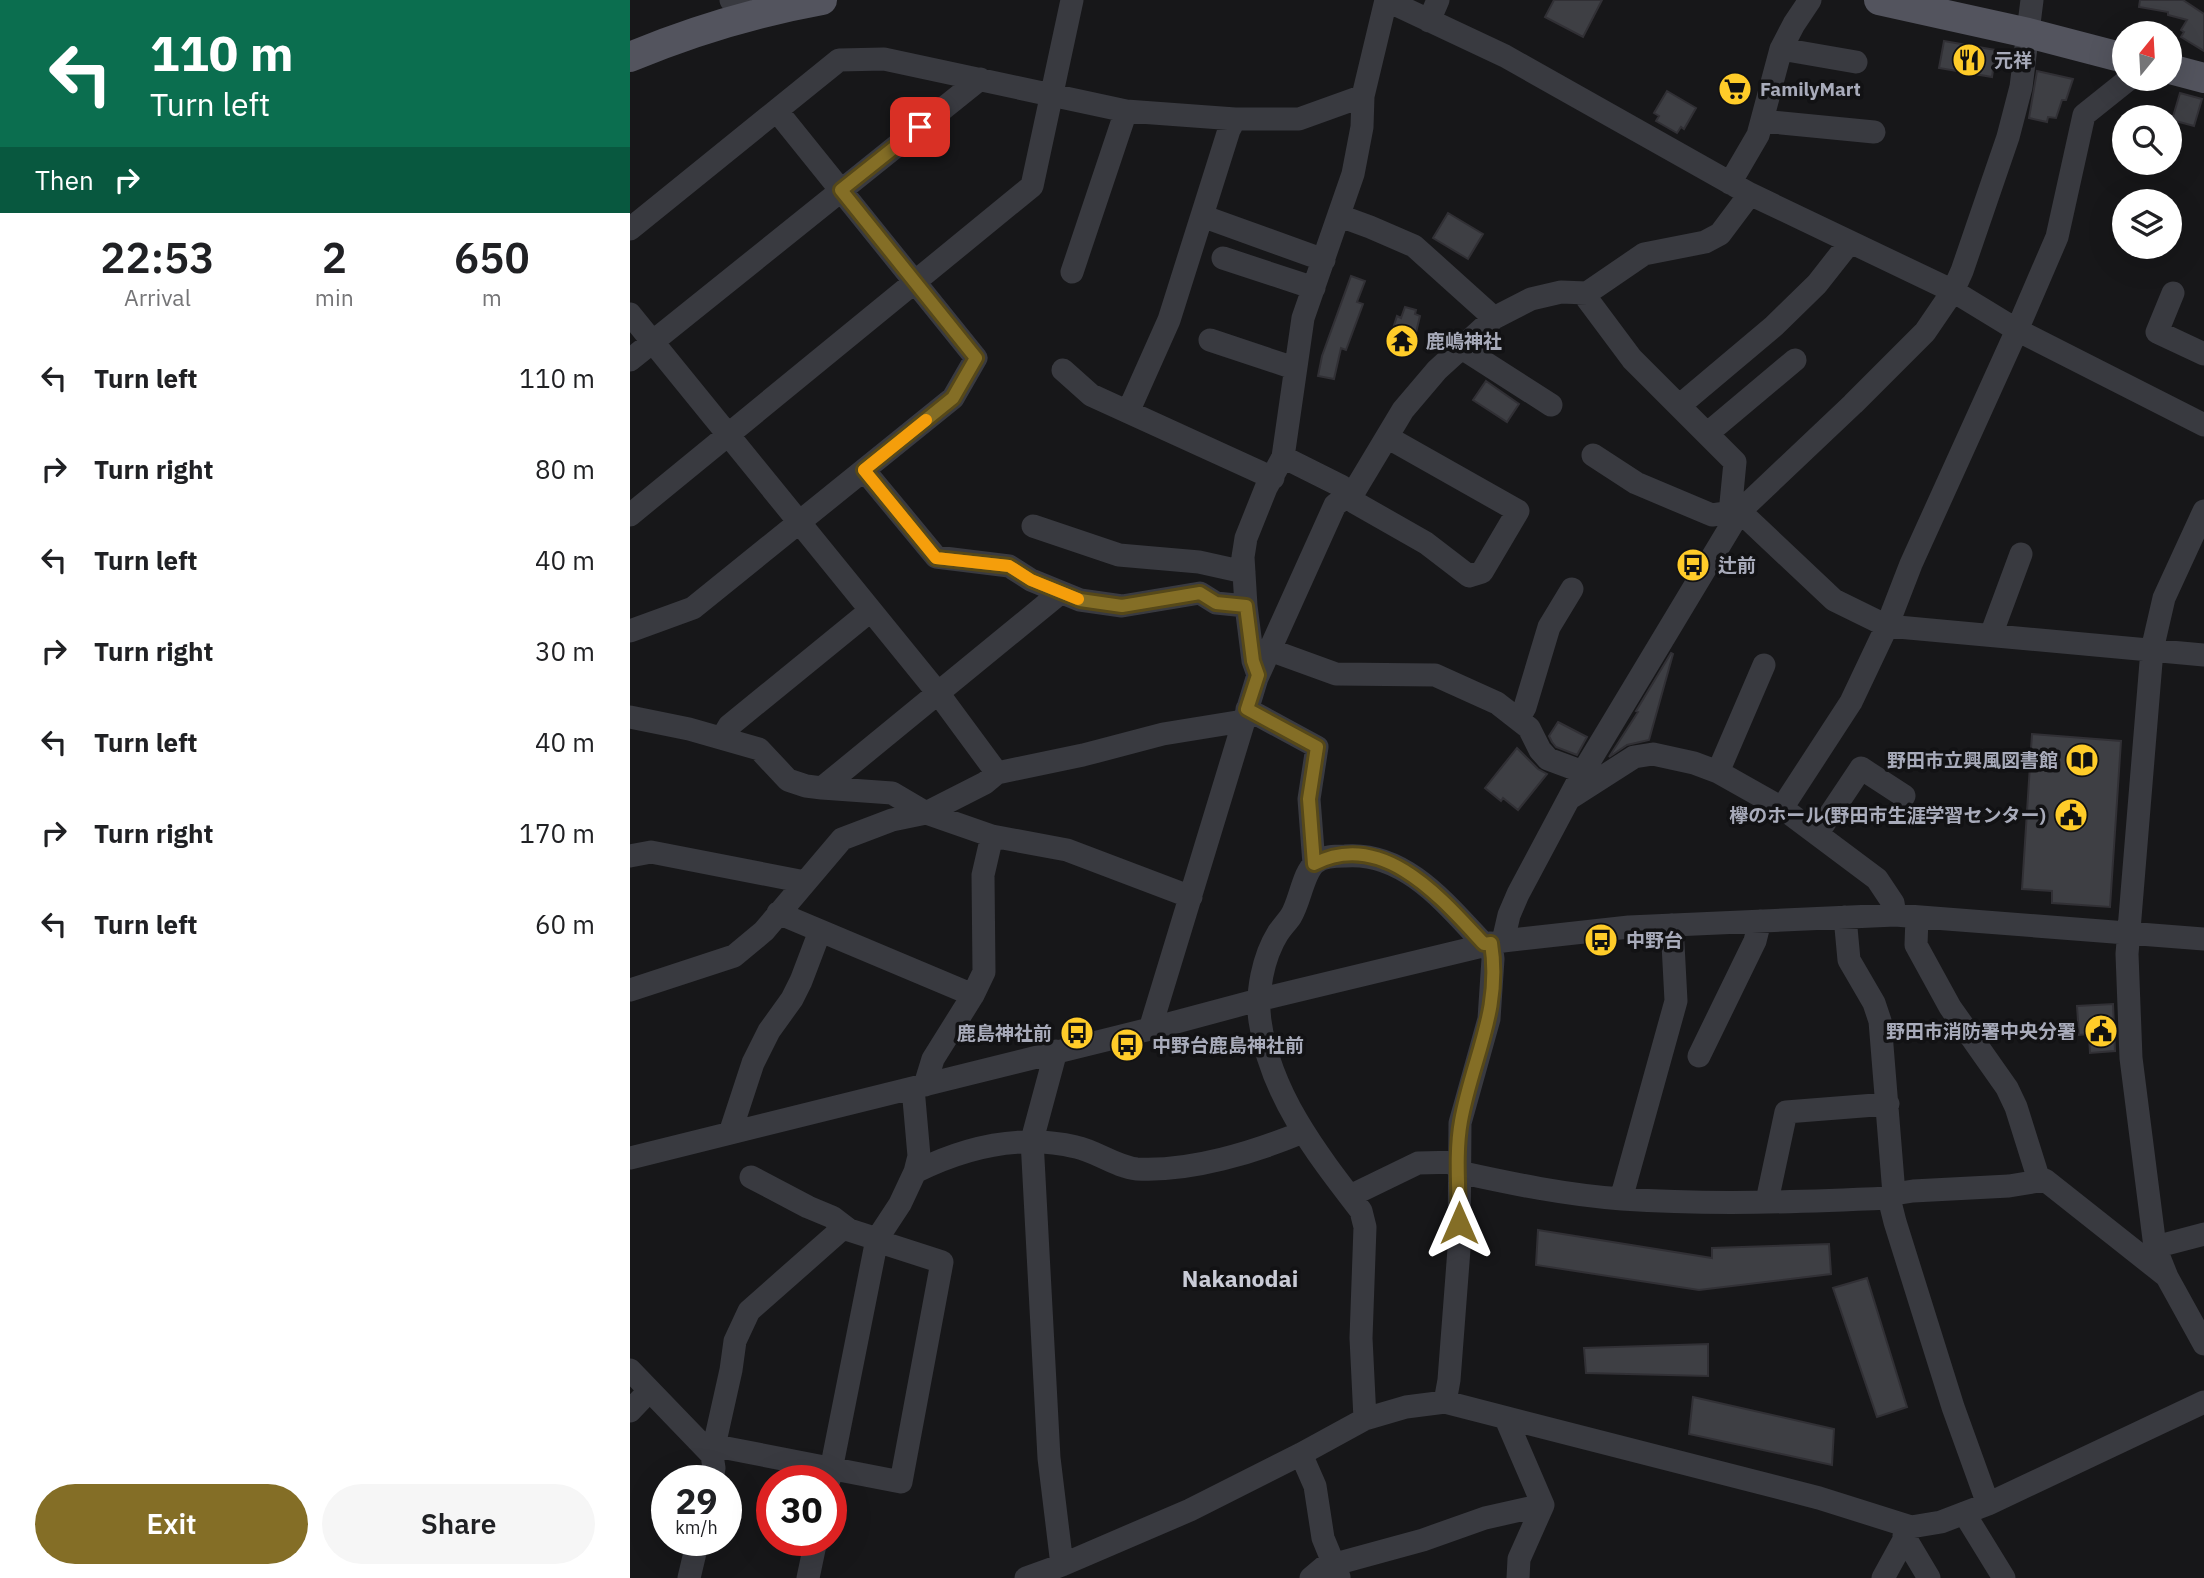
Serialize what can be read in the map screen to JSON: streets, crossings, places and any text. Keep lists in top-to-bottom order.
{
  "districts": ["Nakanodai"],
  "places": {
    "restaurant": ["元祥"],
    "supermarket": ["FamilyMart"],
    "temple": ["鹿嶋神社"],
    "bus stop": [
      "辻前",
      "中野台",
      "鹿島神社前",
      "中野台鹿島神社前"
    ],
    "library": ["野田市立興風図書館"],
    "public building": ["欅のホール(野田市生涯学習センター)", "野田市消防署中央分署"]
  },
  "north": "top",
  "page": {
    "turn": ["110 m", "Turn left"],
    "then": "Then",
    "eta": [
      "22:53",
      "Arrival",
      "2",
      "min",
      "650",
      "m"
    ],
    "list": [
      {
        "name": "Turn left",
        "value": "110 m"
      },
      {
        "name": "Turn right",
        "value": "80 m"
      },
      {
        "name": "Turn left",
        "value": "40 m"
      },
      {
        "name": "Turn right",
        "value": "30 m"
      },
      {
        "name": "Turn left",
        "value": "40 m"
      },
      {
        "name": "Turn right",
        "value": "170 m"
      },
      {
        "name": "Turn left",
        "value": "60 m"
      }
    ],
    "speed": "29 km/h",
    "limit": "30",
    "buttons": ["Exit", "Share"]
  }
}
